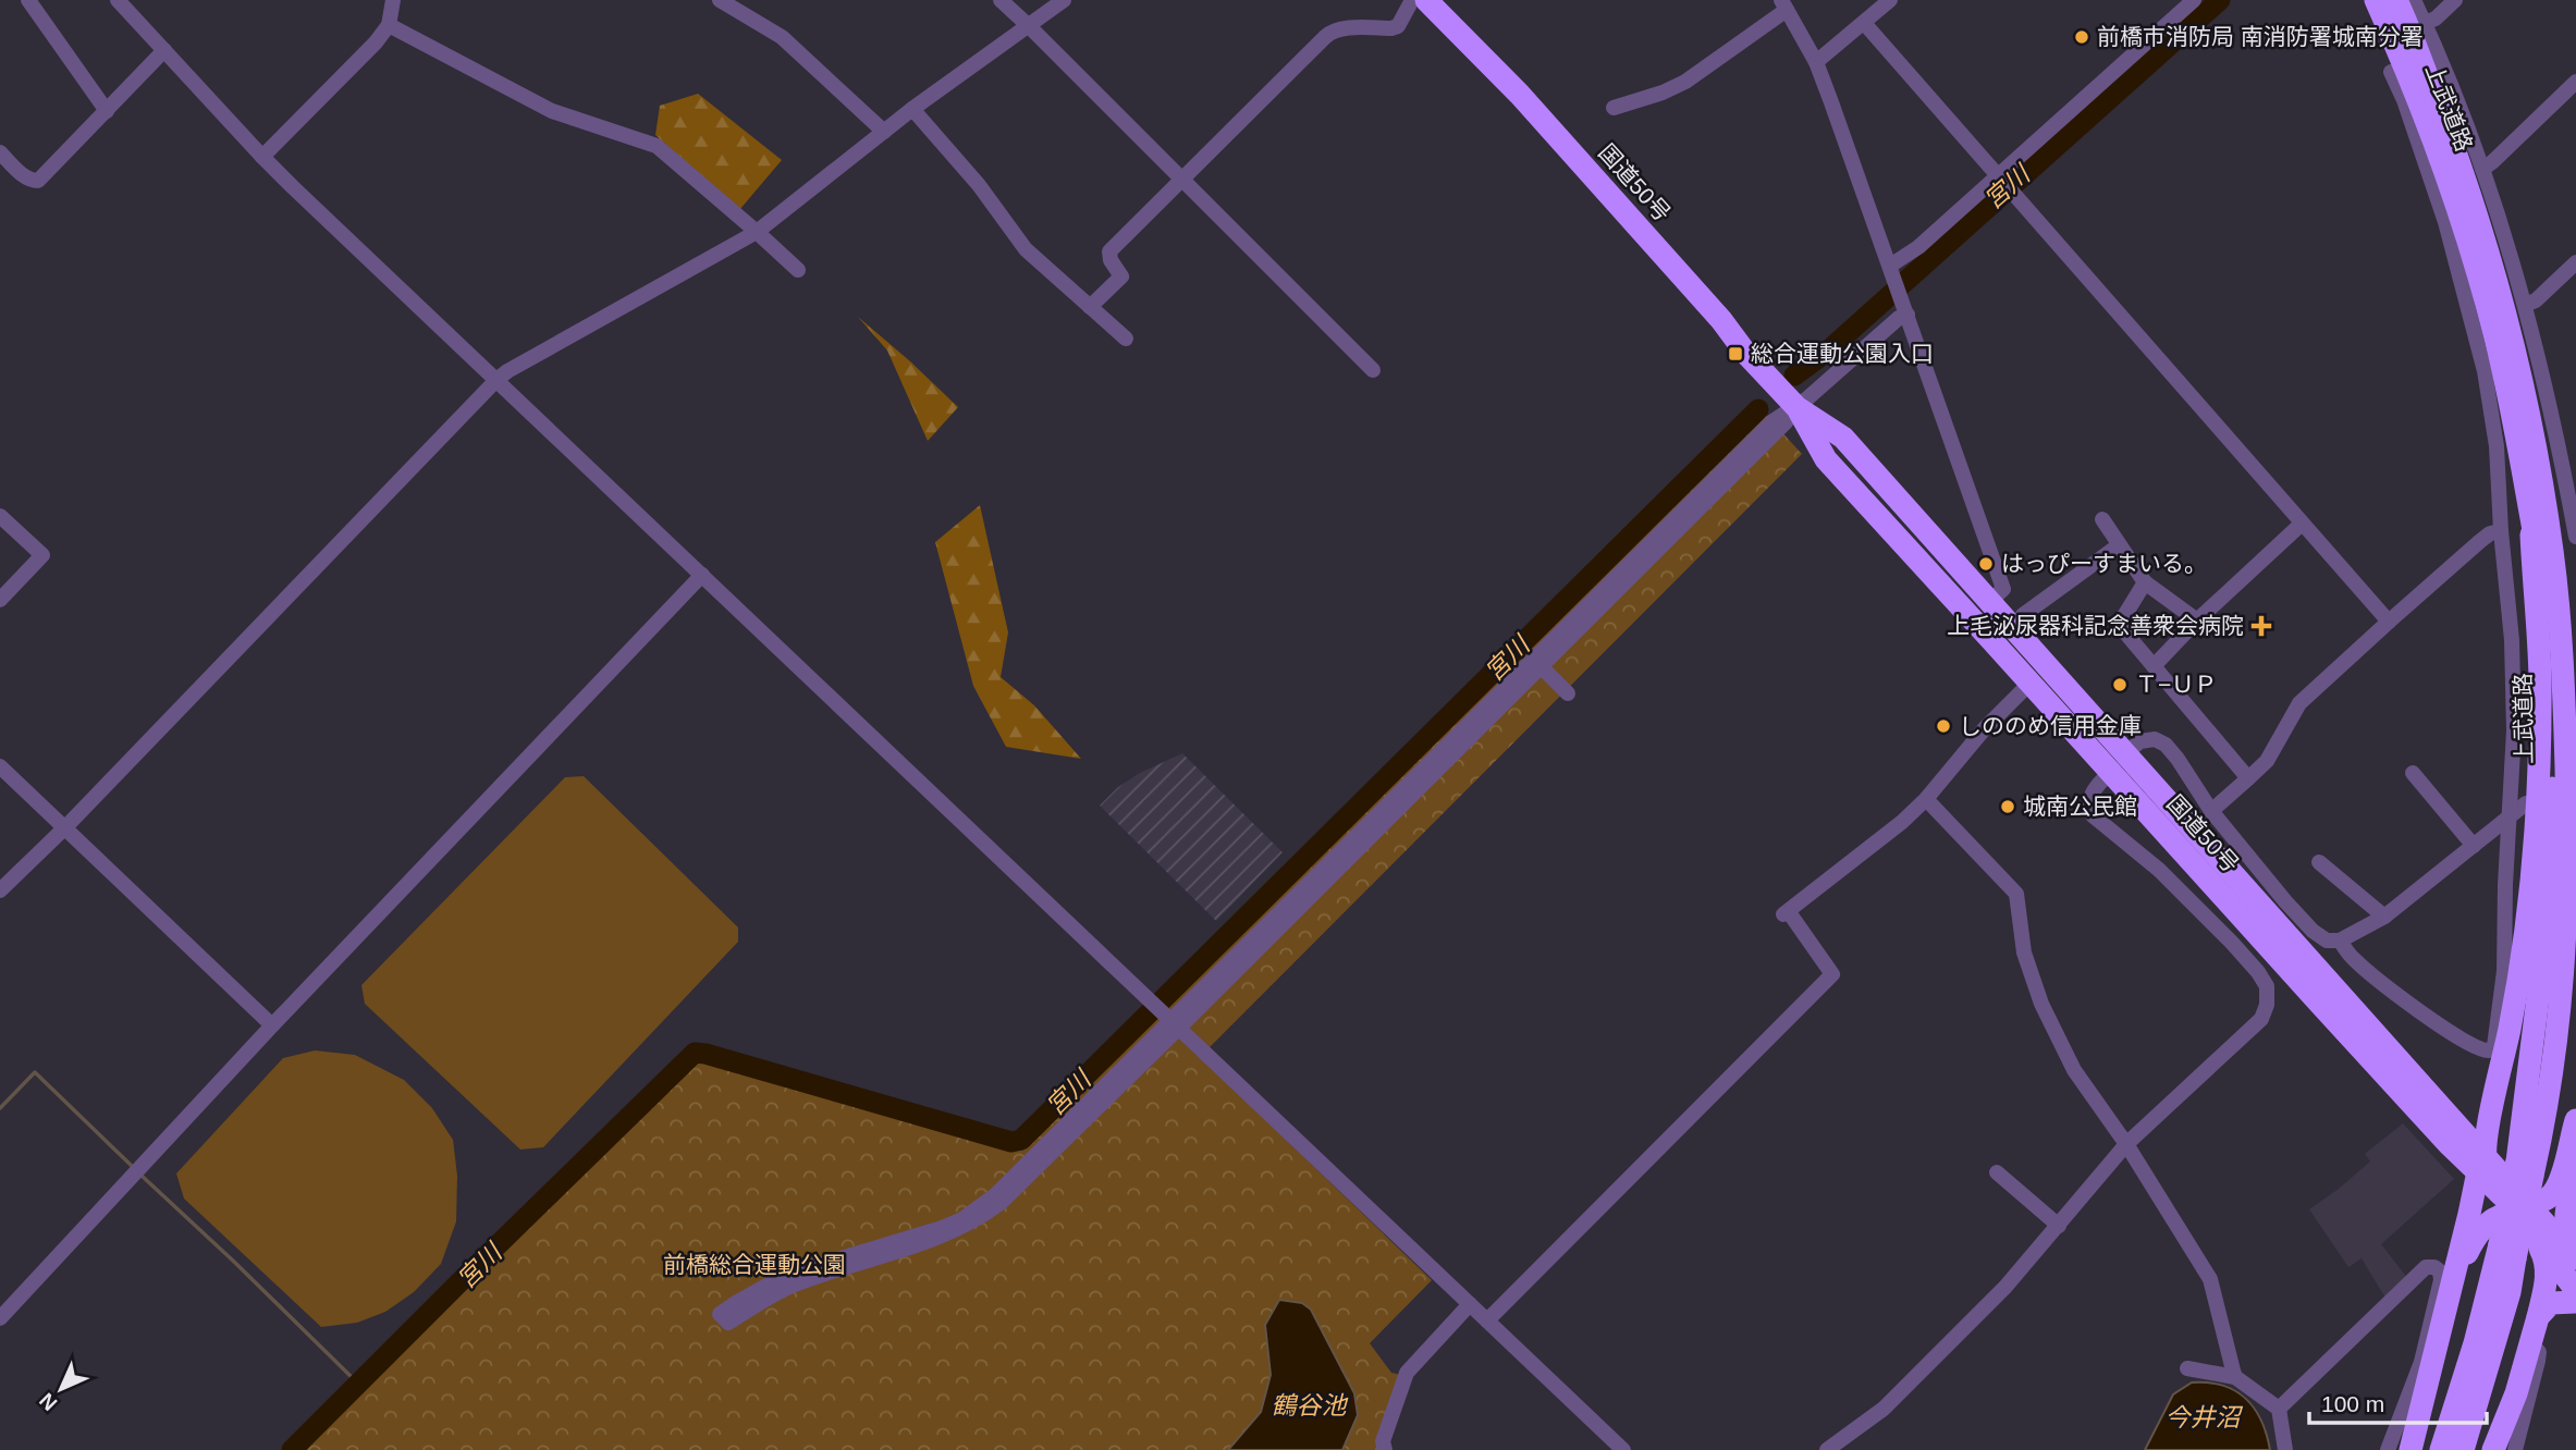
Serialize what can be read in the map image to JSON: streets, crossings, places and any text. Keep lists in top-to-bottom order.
{
  "streets": {
    "highway": ["上武道路", "国道50号"]
  },
  "water": ["宮川", "鶴谷池", "今井沼"],
  "parks": ["前橋総合運動公園"],
  "places": {
    "other": [
      "前橋市消防局 南消防署城南分署",
      "はっぴーすまいる。",
      "Ｔ−ＵＰ",
      "しののめ信用金庫",
      "城南公民館"
    ],
    "transit": ["総合運動公園入口"],
    "health": ["上毛泌尿器科記念善衆会病院"]
  },
  "scale_bar": "100 m",
  "north": "bottom left"
}
